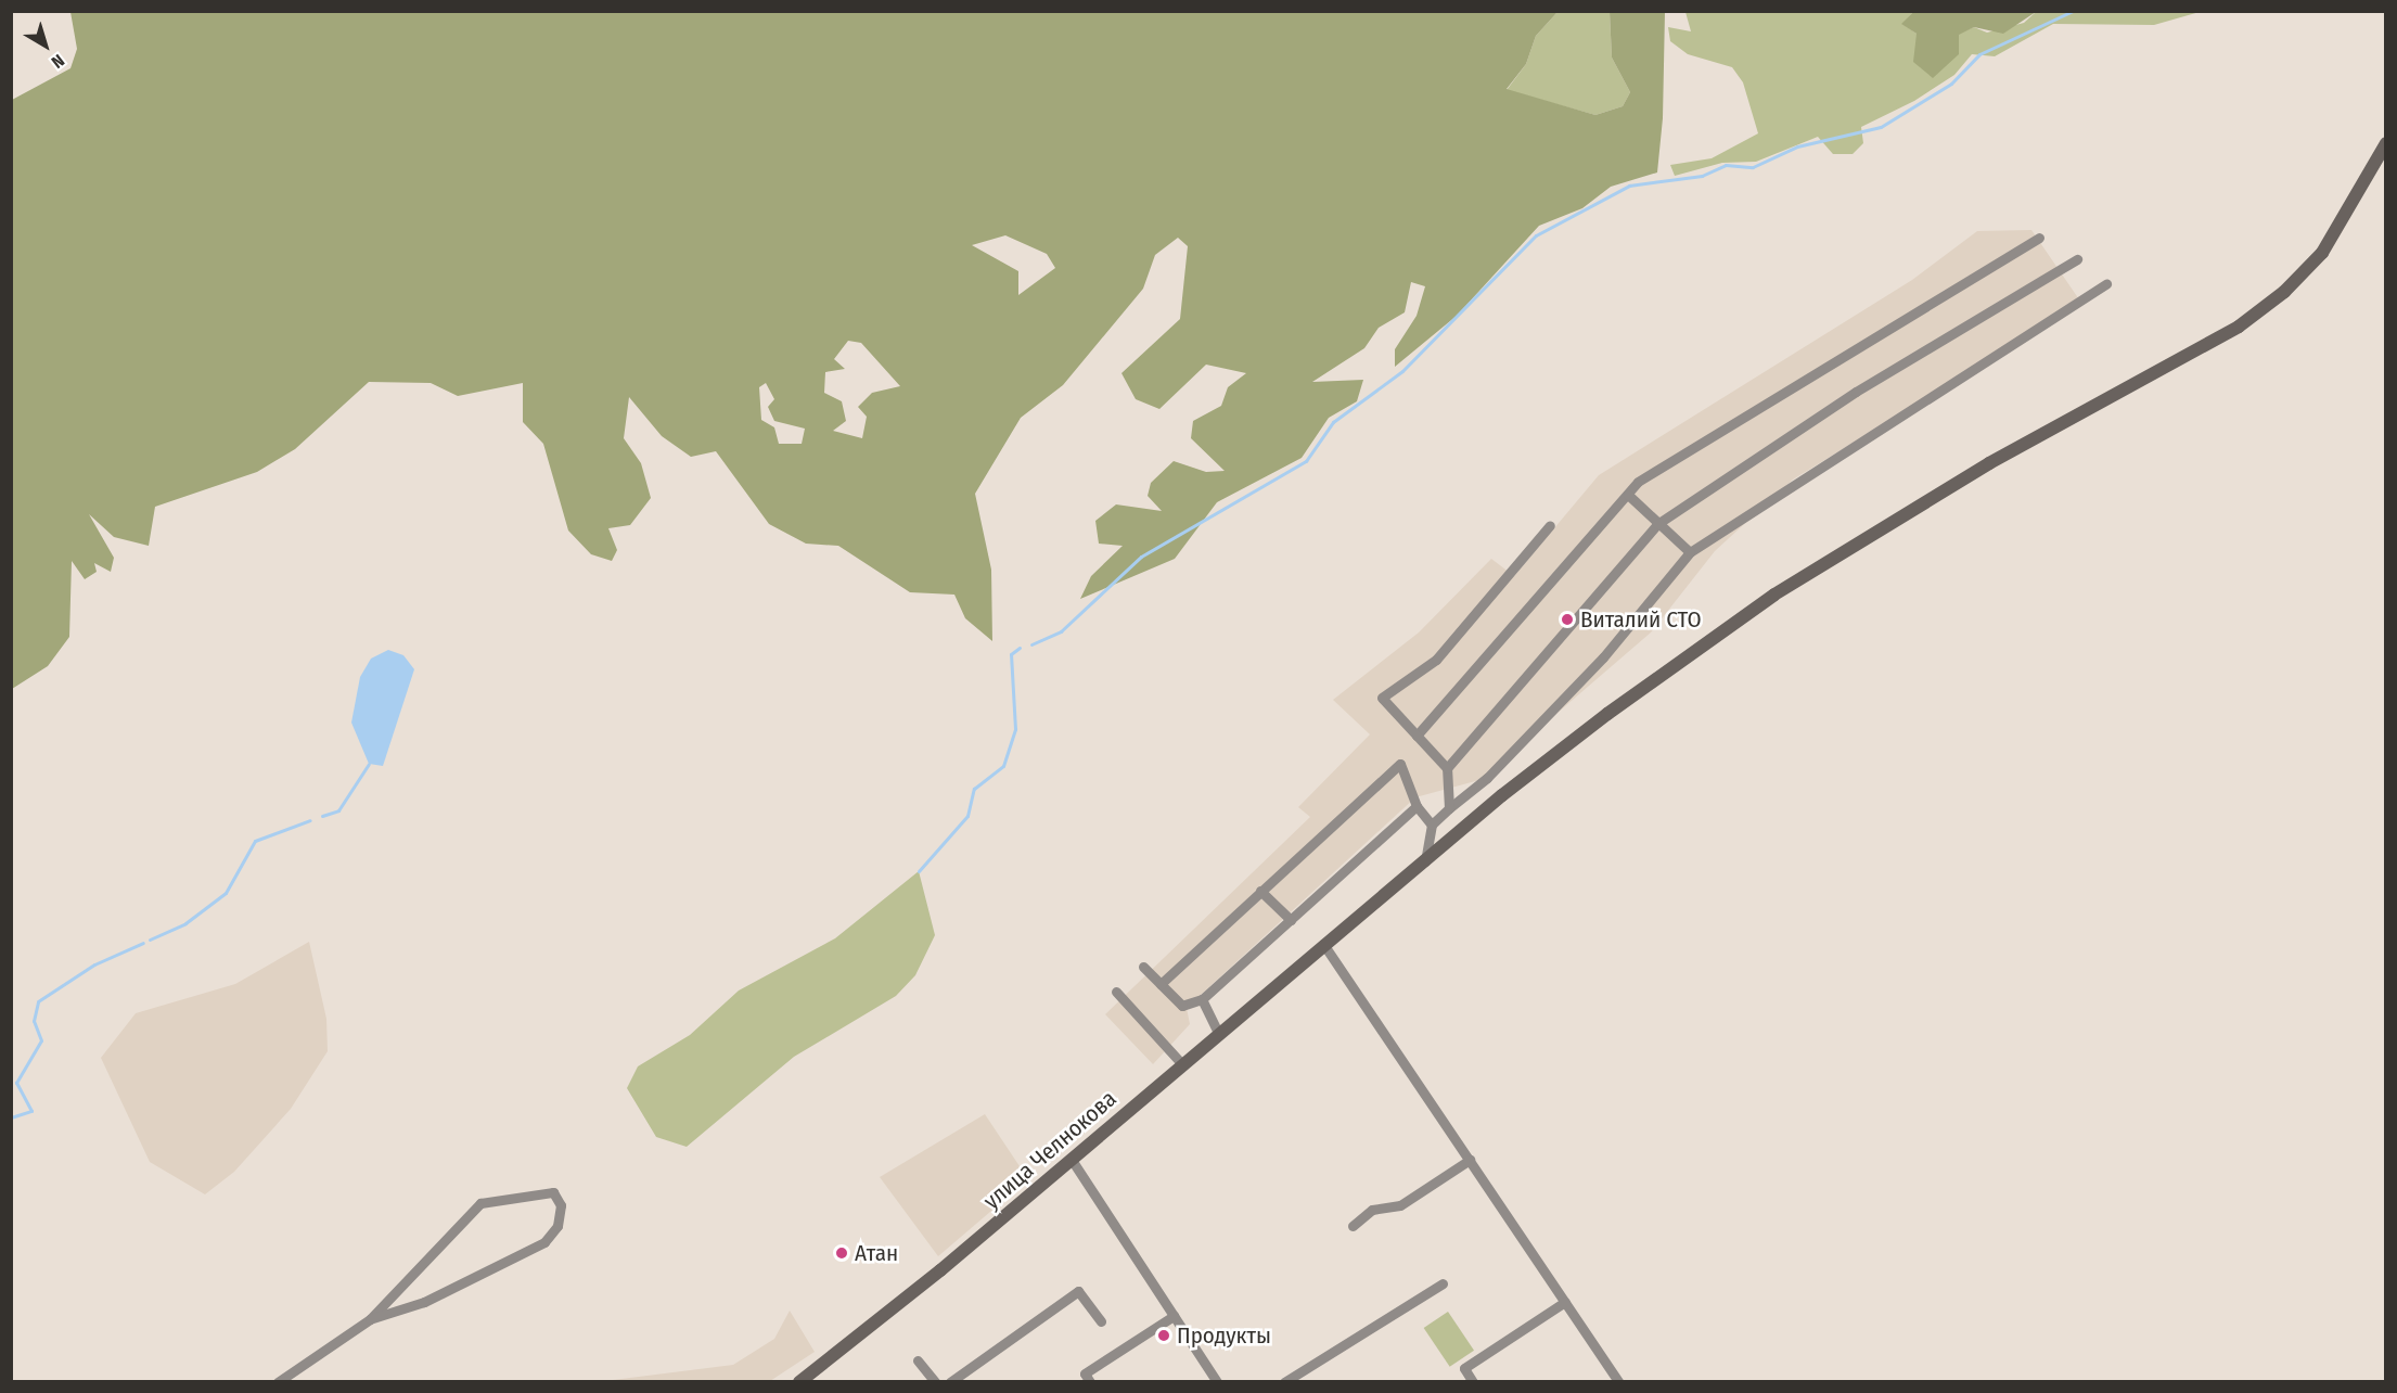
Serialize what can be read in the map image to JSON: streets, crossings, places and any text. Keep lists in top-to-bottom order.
{
  "streets": {
    "main road": ["улица Челнокова"]
  },
  "places": ["Виталий СТО", "Атан", "Продукты"],
  "north": "bottom right"
}
